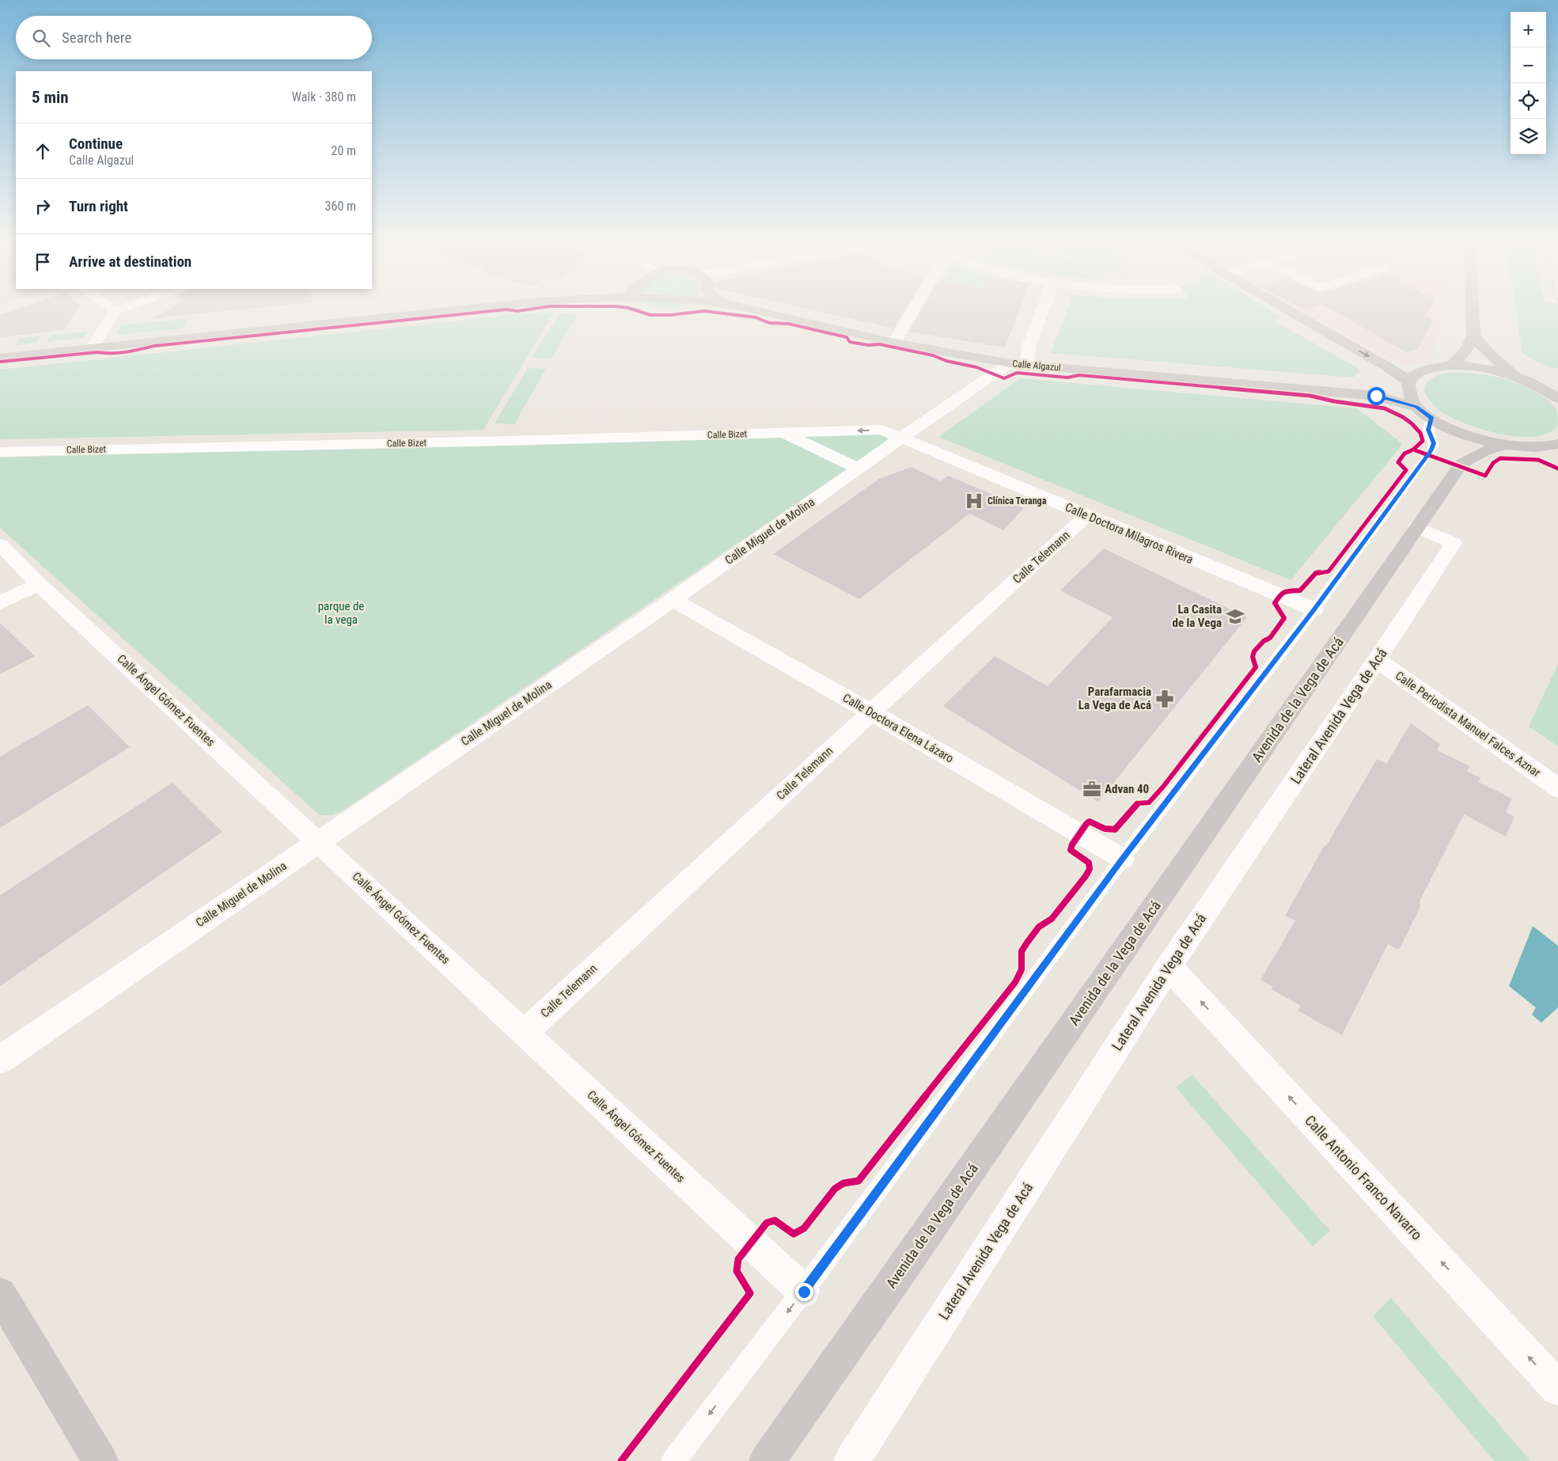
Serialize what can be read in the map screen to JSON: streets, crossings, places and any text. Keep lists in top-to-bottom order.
{
  "streets": {
    "main road": ["Calle Algazul", "Avenida de la Vega de Acá"],
    "street": [
      "Calle Bizet",
      "Calle Miguel de Molina",
      "Calle Doctora Milagros Rivera",
      "Calle Telemann",
      "Calle Ángel Gómez Fuentes",
      "Lateral Avenida Vega de Acá",
      "Calle Periodista Manuel Falces Aznar",
      "Calle Doctora Elena Lázaro",
      "Calle Antonio Franco Navarro"
    ]
  },
  "crossings": [
    ["Calle Algazul", "Calle Miguel de Molina"],
    ["Calle Bizet", "Calle Miguel de Molina"],
    ["Calle Bizet", "Calle Doctora Milagros Rivera"],
    ["Calle Miguel de Molina", "Calle Doctora Milagros Rivera"],
    ["Calle Miguel de Molina", "Calle Ángel Gómez Fuentes"],
    ["Calle Miguel de Molina", "Calle Doctora Elena Lázaro"],
    ["Calle Doctora Milagros Rivera", "Calle Telemann"],
    ["Calle Telemann", "Calle Ángel Gómez Fuentes"],
    ["Calle Telemann", "Calle Doctora Elena Lázaro"],
    ["Avenida de la Vega de Acá", "Lateral Avenida Vega de Acá"],
    ["Lateral Avenida Vega de Acá", "Calle Periodista Manuel Falces Aznar"],
    ["Lateral Avenida Vega de Acá", "Calle Antonio Franco Navarro"]
  ],
  "one_way": ["Calle Antonio Franco Navarro"],
  "parks": ["parque de la vega"],
  "places": {
    "hospital": ["Clínica Teranga"],
    "school or university": ["La Casita de la Vega"],
    "pharmacy": ["Parafarmacia La Vega de Acá"],
    "office": ["Advan 40"]
  },
  "page": {
    "map_buttons": ["+", "−"],
    "search": "Search here",
    "heading": ["5 min", "Walk · 380 m"],
    "list": [
      ["Continue", "Calle Algazul", "20 m"],
      ["Turn right", "360 m"],
      "Arrive at destination"
    ]
  }
}
